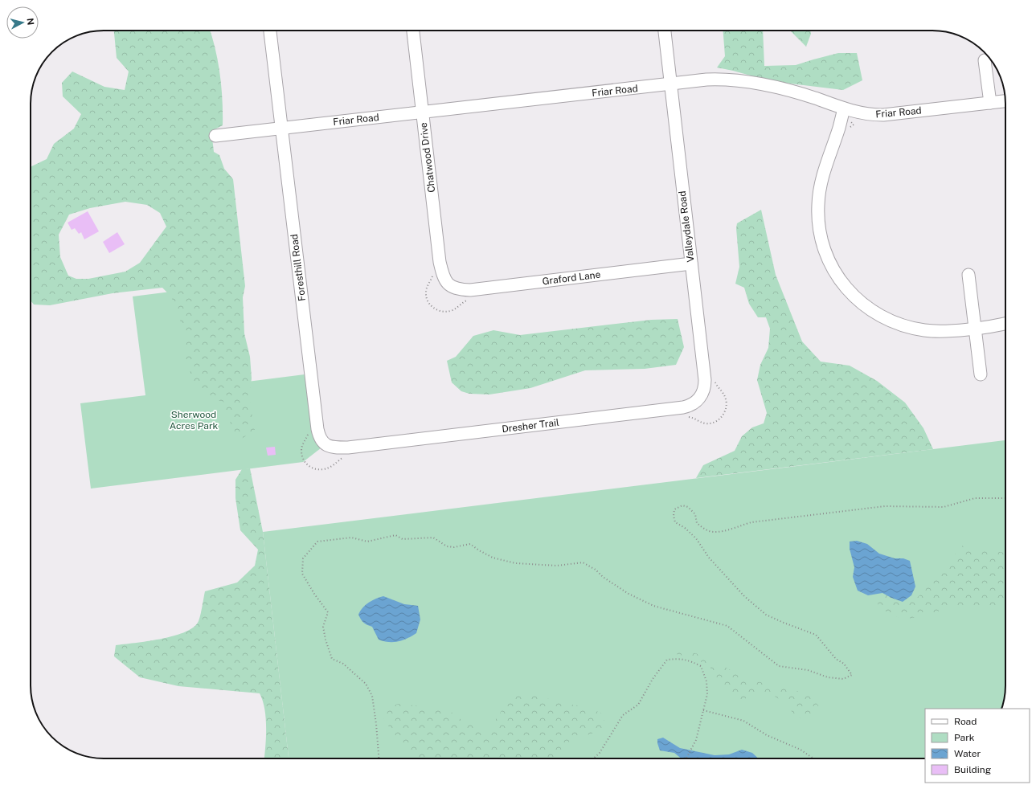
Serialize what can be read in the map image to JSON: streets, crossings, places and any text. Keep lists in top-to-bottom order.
{
  "streets": {
    "street": [
      "Friar Road",
      "Chatwood Drive",
      "Valleydale Road",
      "Foresthill Road",
      "Graford Lane",
      "Dresher Trail"
    ]
  },
  "crossings": [
    ["Friar Road", "Chatwood Drive"],
    ["Friar Road", "Valleydale Road"],
    ["Friar Road", "Foresthill Road"],
    ["Chatwood Drive", "Graford Lane"],
    ["Valleydale Road", "Graford Lane"],
    ["Valleydale Road", "Dresher Trail"],
    ["Foresthill Road", "Dresher Trail"]
  ],
  "parks": ["Sherwood Acres Park"],
  "legend": [
    "Road",
    "Park",
    "Water",
    "Building"
  ],
  "north": "right"
}
